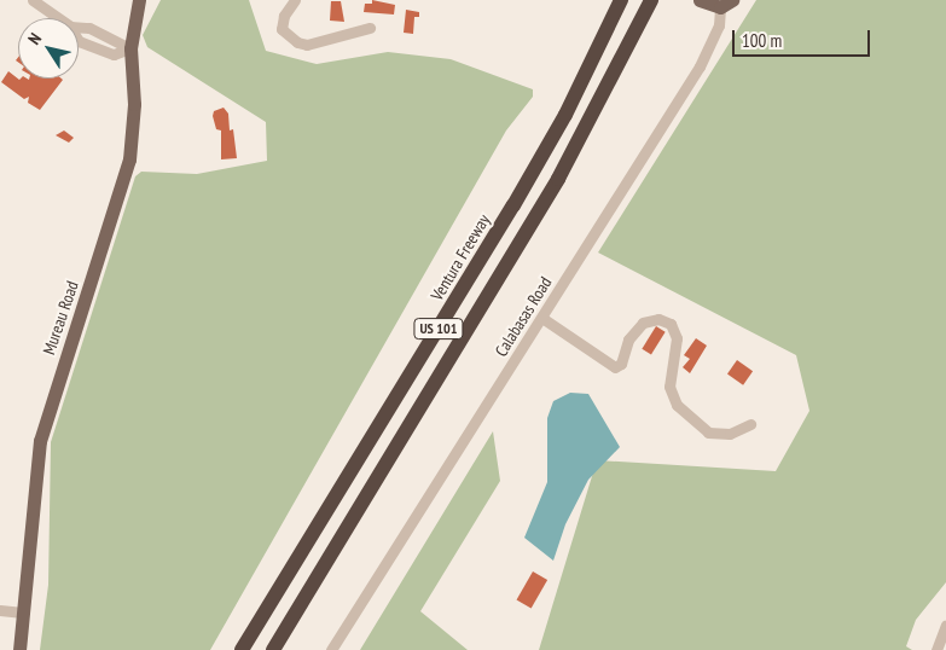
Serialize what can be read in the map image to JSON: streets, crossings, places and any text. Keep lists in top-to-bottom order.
{
  "streets": {
    "highway": ["Ventura Freeway", "US 101"],
    "main road": ["Mureau Road"],
    "street": ["Calabasas Road"]
  },
  "scale_bar": "100 m",
  "north": "top left"
}
